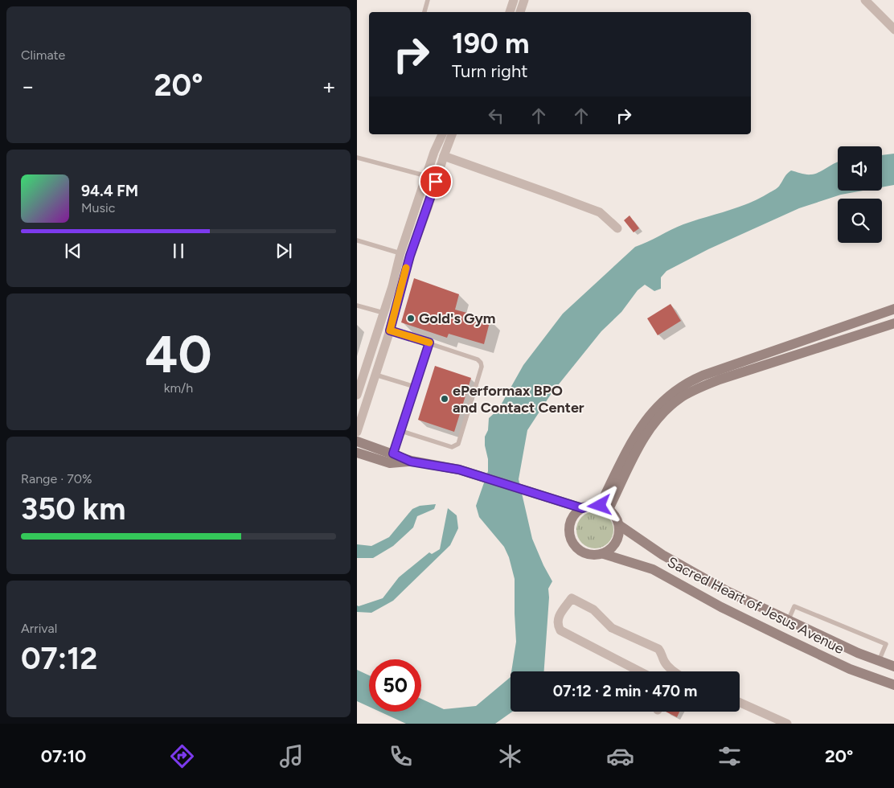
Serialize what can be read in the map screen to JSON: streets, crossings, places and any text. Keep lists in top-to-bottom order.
{
  "streets": {
    "main road": ["Sacred Heart of Jesus Avenue"]
  },
  "places": ["Gold's Gym", "ePerformax BPO and Contact Center"],
  "page": {
    "tile": [
      "Climate",
      ["40", "km/h"],
      ["Range · 70%", "350 km"],
      ["Arrival", "07:12"]
    ],
    "turn": ["190 m", "Turn right"],
    "heat": ["−", "20°", "+"],
    "song": ["94.4 FM", "Music"],
    "limit": "50",
    "trip": "07:12 · 2 min · 470 m",
    "tabs": ["07:10", "20°"]
  }
}
